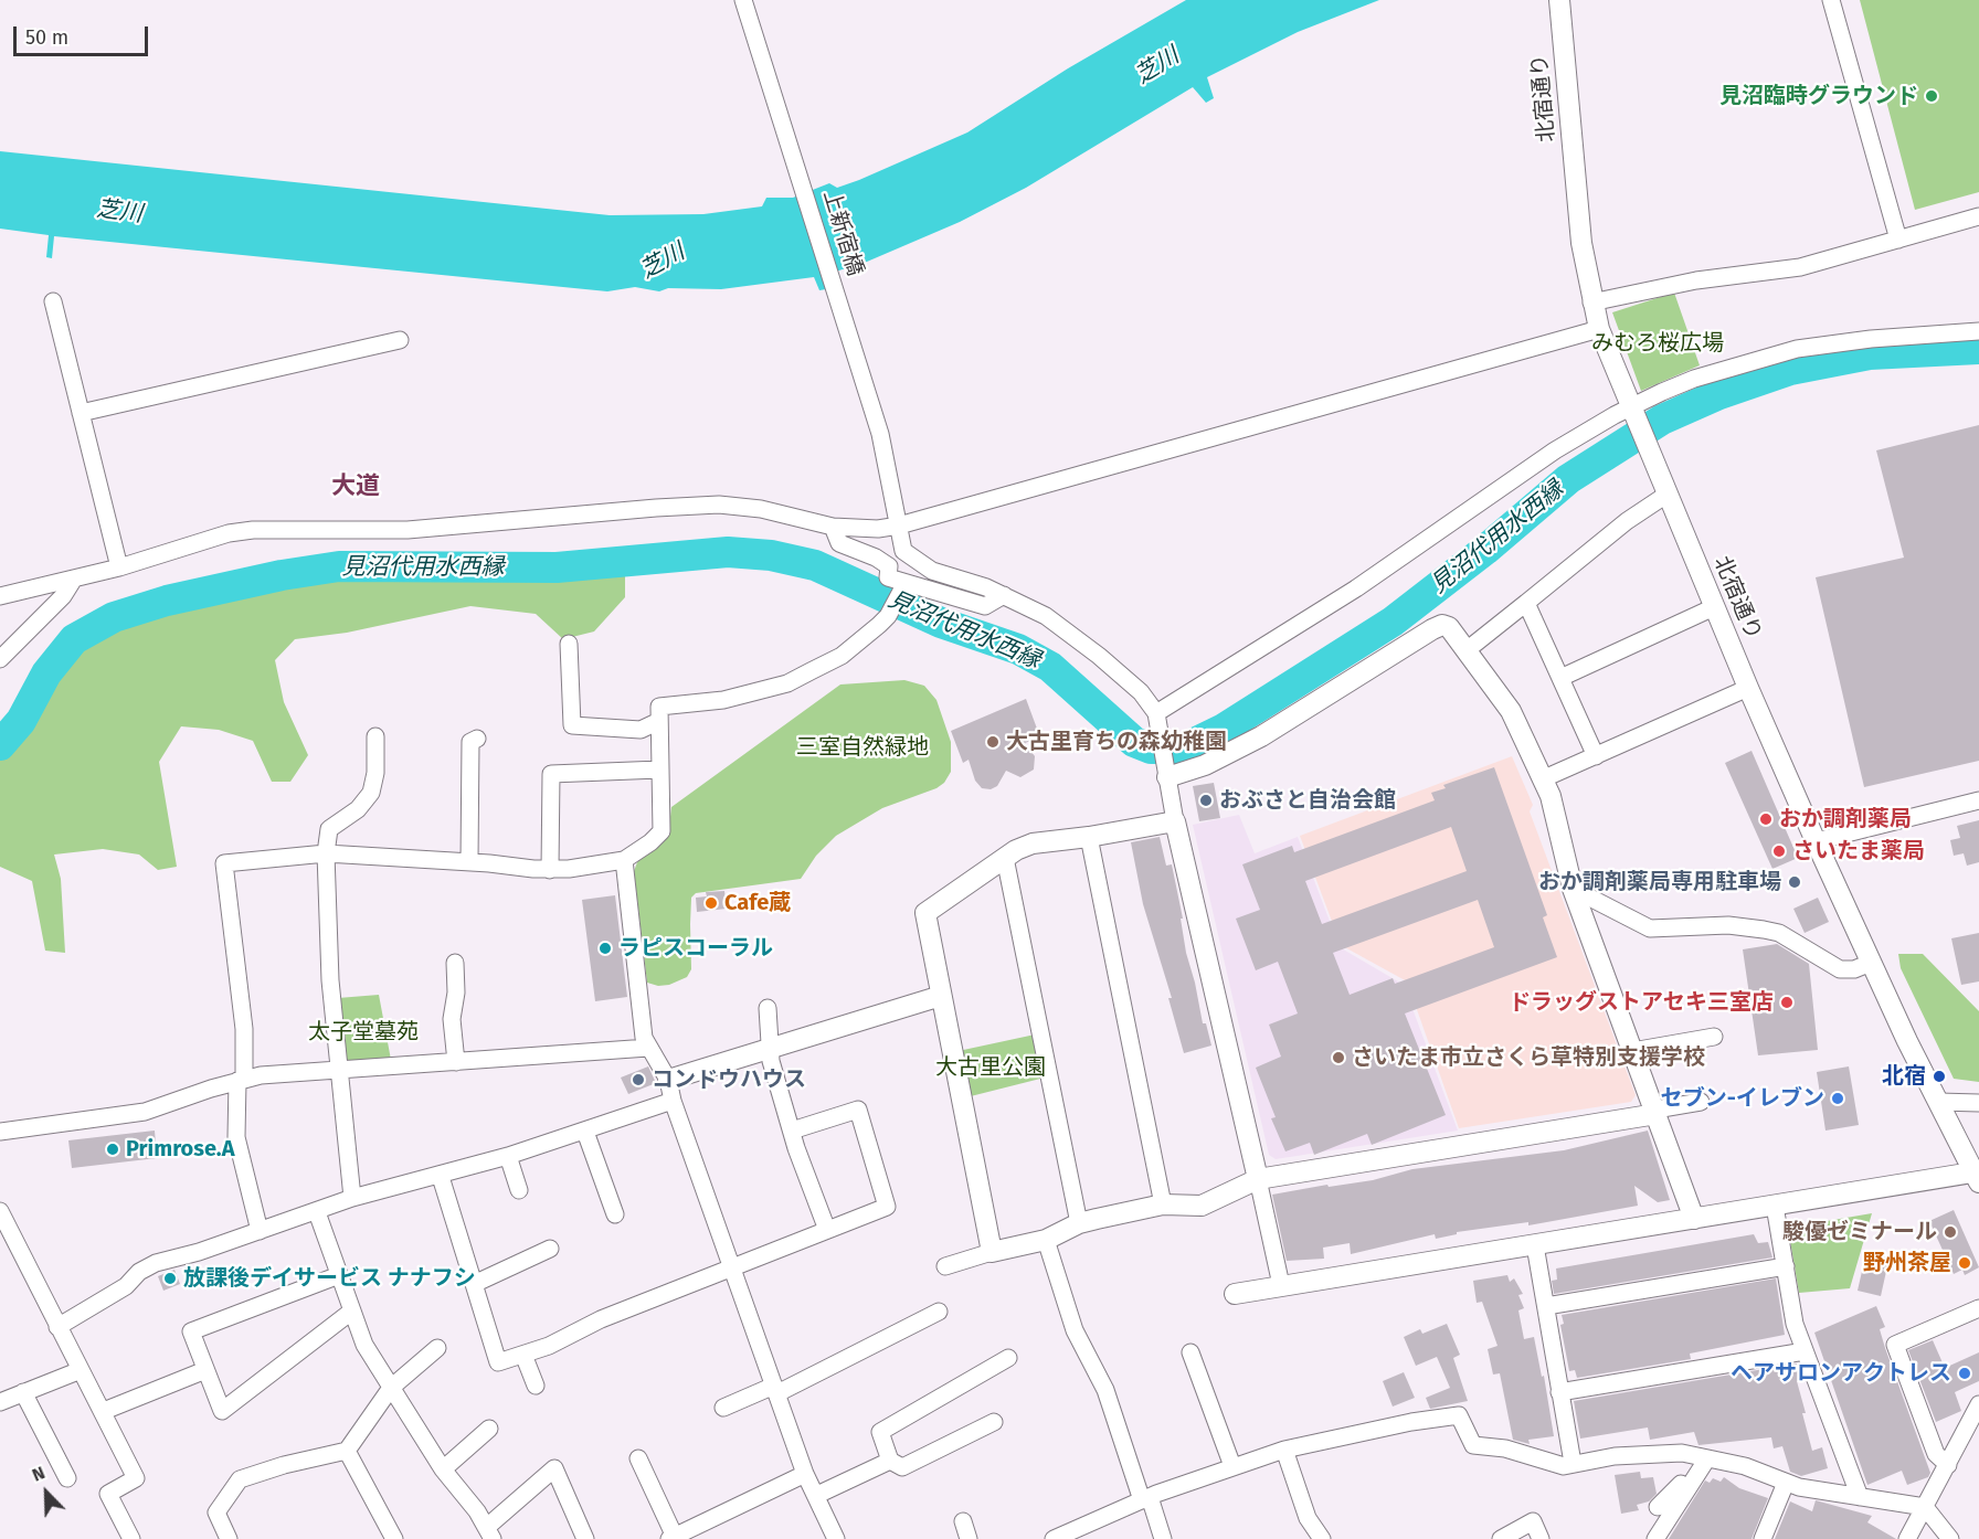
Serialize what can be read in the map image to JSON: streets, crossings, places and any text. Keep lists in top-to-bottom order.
{
  "streets": {
    "street": ["北宿通り", "上新宿橋"]
  },
  "districts": ["大道"],
  "water": ["芝川", "見沼代用水西縁"],
  "parks": [
    "みむろ桜広場",
    "三室自然緑地",
    "太子堂墓苑",
    "大古里公園"
  ],
  "places": [
    "見沼臨時グラウンド",
    "大古里育ちの森幼稚園",
    "おぶさと自治会館",
    "おか調剤薬局",
    "さいたま薬局",
    "おか調剤薬局専用駐車場",
    "Cafe蔵",
    "ラピスコーラル",
    "ドラッグストアセキ三室店",
    "さいたま市立さくら草特別支援学校",
    "北宿",
    "コンドウハウス",
    "セブン-イレブン",
    "Primrose.A",
    "駿優ゼミナール",
    "野州茶屋",
    "放課後デイサービス ナナフシ",
    "ヘアサロンアクトレス"
  ],
  "scale_bar": "50 m",
  "north": "top left"
}
